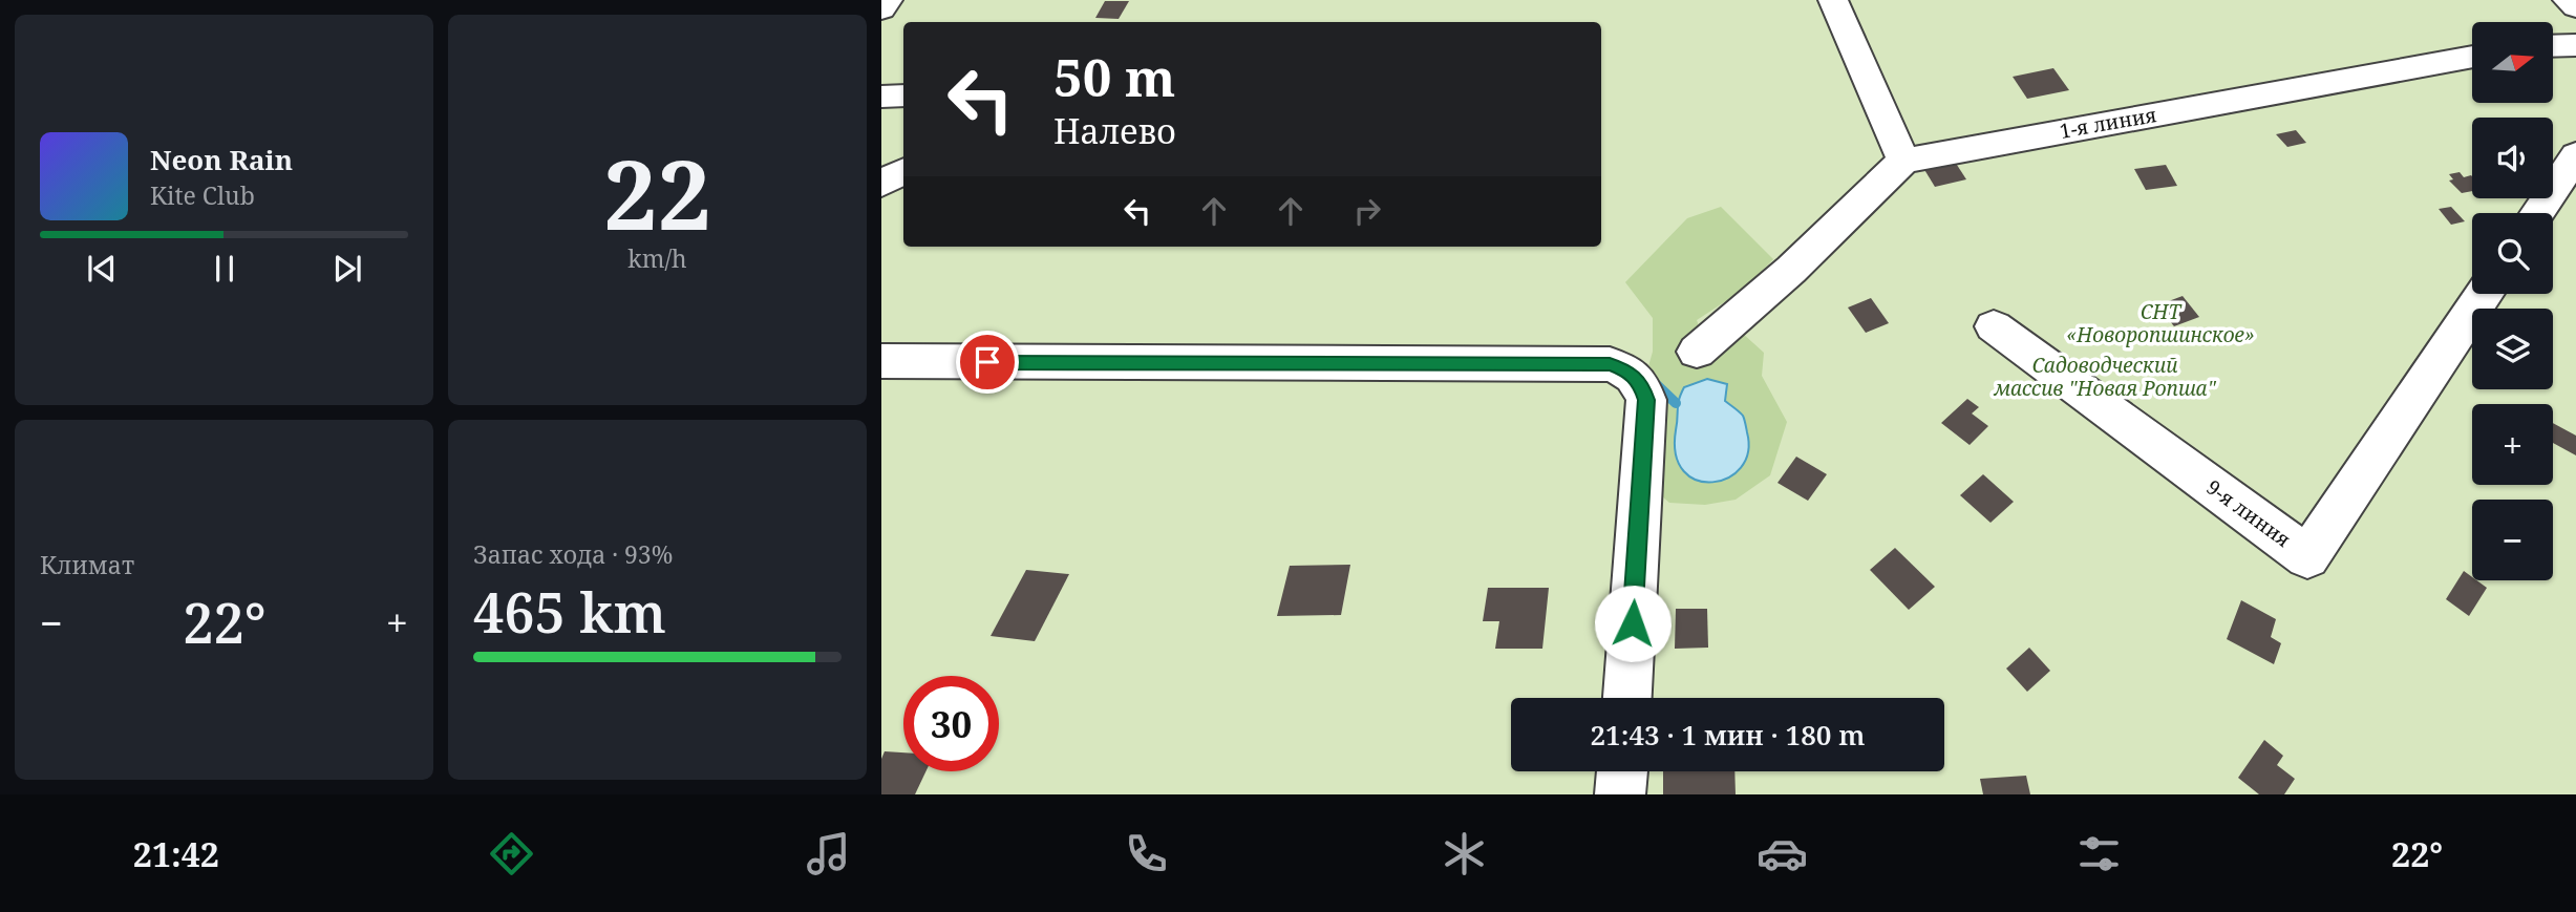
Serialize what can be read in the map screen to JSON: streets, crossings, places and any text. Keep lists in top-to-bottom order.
{
  "streets": {
    "street": ["1-я линия", "9-я линия"]
  },
  "parks": ["СНТ «Новоропшинское»", "Садоводческий массив \"Новая Ропша\""],
  "north": "right",
  "page": {
    "tile": [
      ["22", "km/h"],
      "Климат",
      ["Запас хода · 93%", "465 km"]
    ],
    "map_buttons": ["+", "−"],
    "turn": ["50 m", "Налево"],
    "song": ["Neon Rain", "Kite Club"],
    "heat": ["−", "22°", "+"],
    "limit": "30",
    "trip": "21:43 · 1 мин · 180 m",
    "tabs": ["21:42", "22°"]
  }
}
